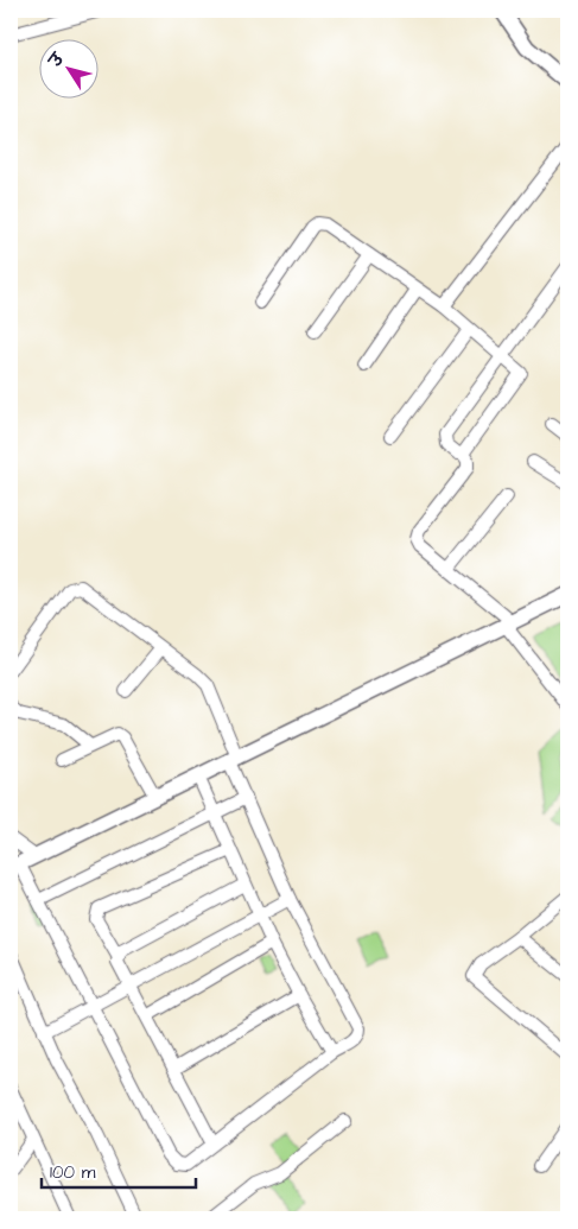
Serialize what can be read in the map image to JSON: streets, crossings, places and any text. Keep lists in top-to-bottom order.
{
  "scale_bar": "100 m",
  "north": "top left"
}
